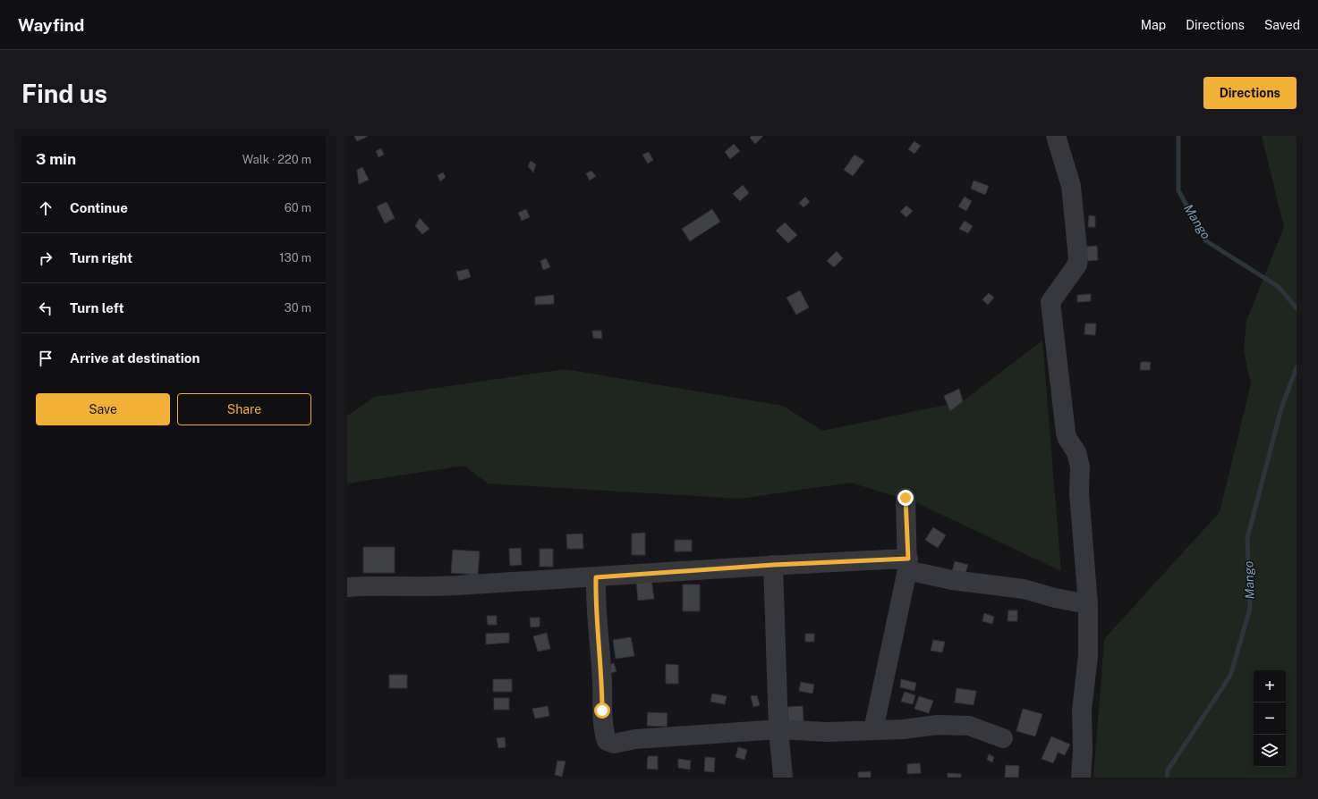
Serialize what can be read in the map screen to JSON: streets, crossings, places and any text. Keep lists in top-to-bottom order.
{
  "water": ["Mango"],
  "page": {
    "header": "Wayfind",
    "nav": ["Map", "Directions", "Saved"],
    "buttons": [
      "Directions",
      ["Save", "Share"]
    ],
    "title": "Find us",
    "heading": ["3 min", "Walk · 220 m"],
    "list": [
      ["Continue", "60 m"],
      ["Turn right", "130 m"],
      ["Turn left", "30 m"],
      "Arrive at destination"
    ],
    "map_buttons": ["+", "−"]
  }
}
